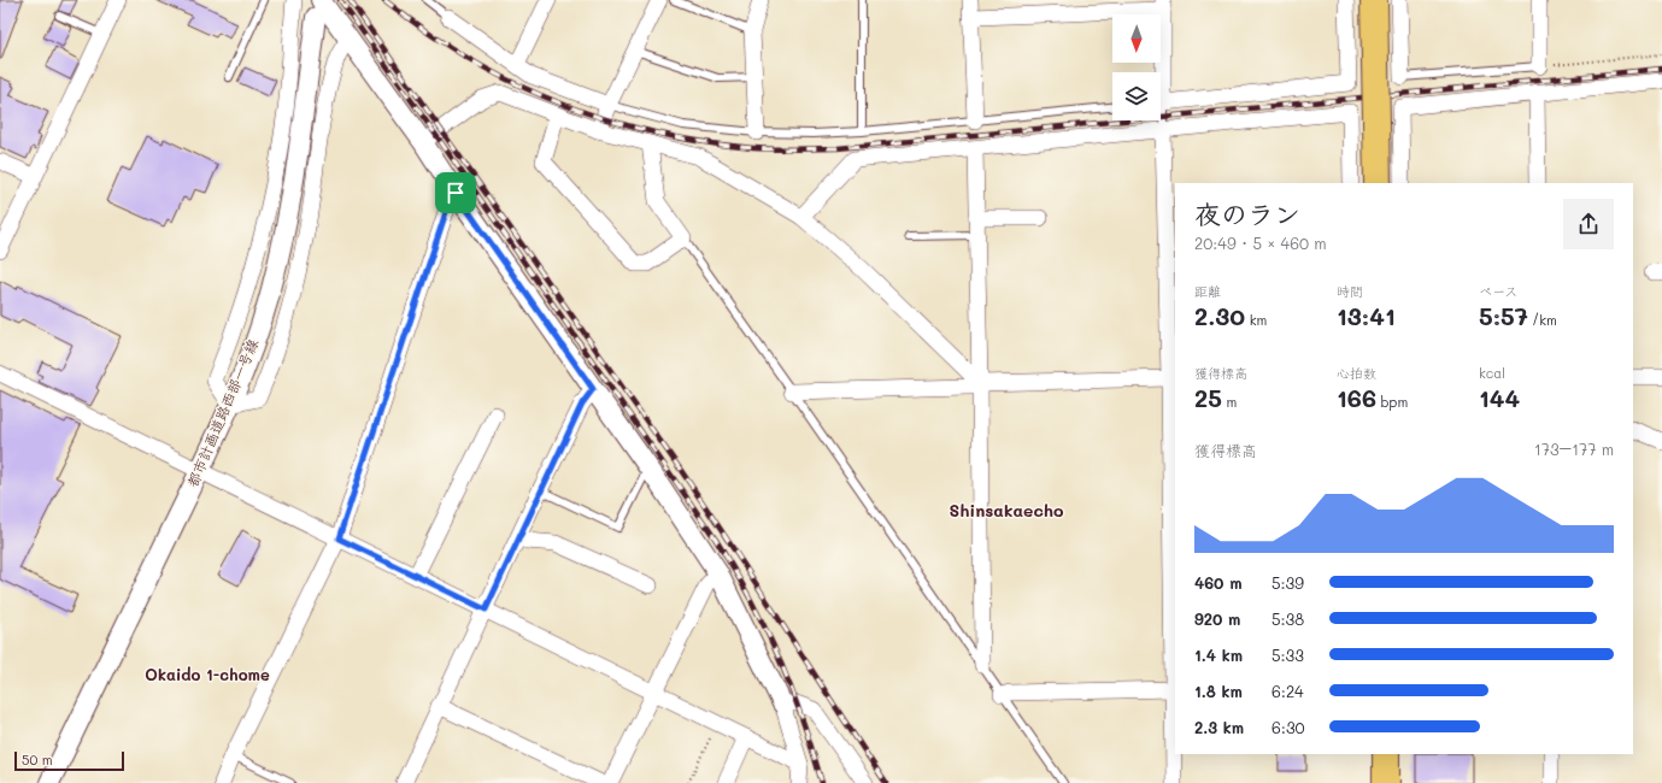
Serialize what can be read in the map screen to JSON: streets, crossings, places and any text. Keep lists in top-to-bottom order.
{
  "streets": {
    "street": ["都市計画道路西部一号線"]
  },
  "districts": ["Shinsakaecho", "Okaido 1-chome"],
  "scale_bar": "50 m",
  "north": "bottom",
  "page": {
    "heading": ["夜のラン", "20:49 · 5 × 460 m"],
    "stats": [
      ["距離", "2.30 km"],
      ["時間", "13:41"],
      ["ペース", "5:57 /km"],
      ["獲得標高", "25 m"],
      ["心拍数", "166 bpm"],
      ["kcal", "144"]
    ],
    "chart": ["獲得標高", "173–177 m"],
    "list": [
      {
        "name": "460 m",
        "note": "5:39"
      },
      {
        "name": "920 m",
        "note": "5:38"
      },
      {
        "name": "1.4 km",
        "note": "5:33"
      },
      {
        "name": "1.8 km",
        "note": "6:24"
      },
      {
        "name": "2.3 km",
        "note": "6:30"
      }
    ],
    "scale": "50 m"
  }
}
